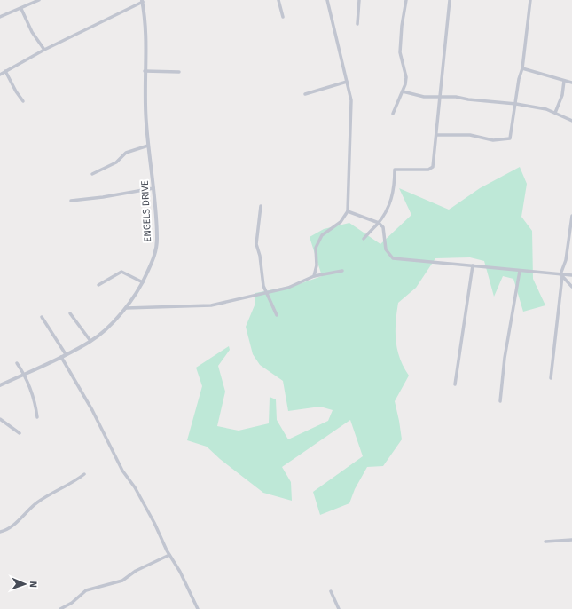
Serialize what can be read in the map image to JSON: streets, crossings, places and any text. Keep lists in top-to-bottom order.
{
  "streets": {
    "street": ["ENGELS DRIVE"]
  },
  "north": "right"
}
